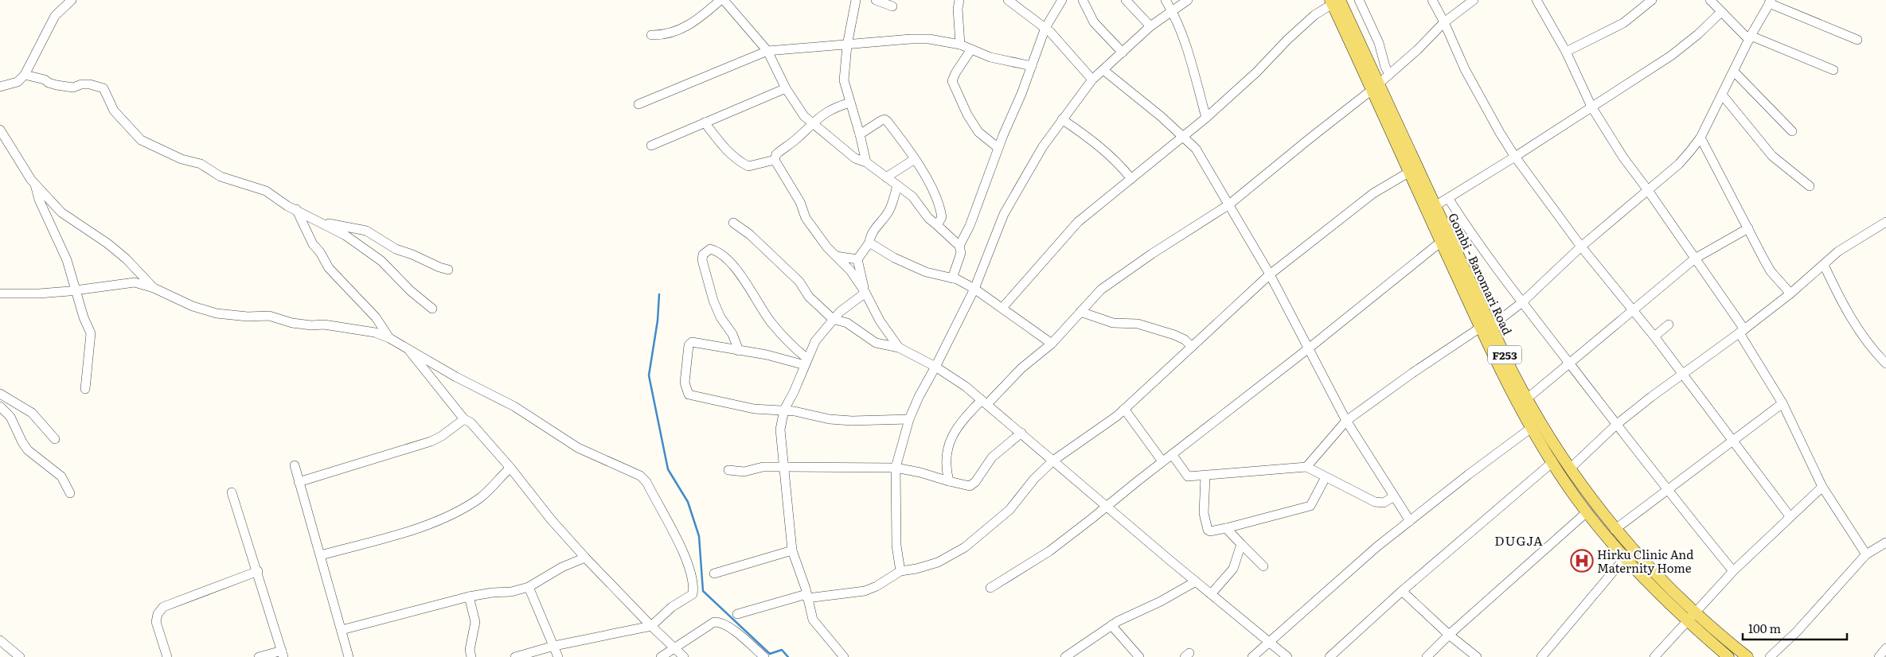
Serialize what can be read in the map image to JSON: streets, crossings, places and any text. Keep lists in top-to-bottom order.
{
  "streets": {
    "main road": ["Gombi - Baromari Road", "F253"]
  },
  "districts": ["DUGJA"],
  "places": {
    "hospital": ["Hirku Clinic And Maternity Home"]
  },
  "scale_bar": "100 m"
}
